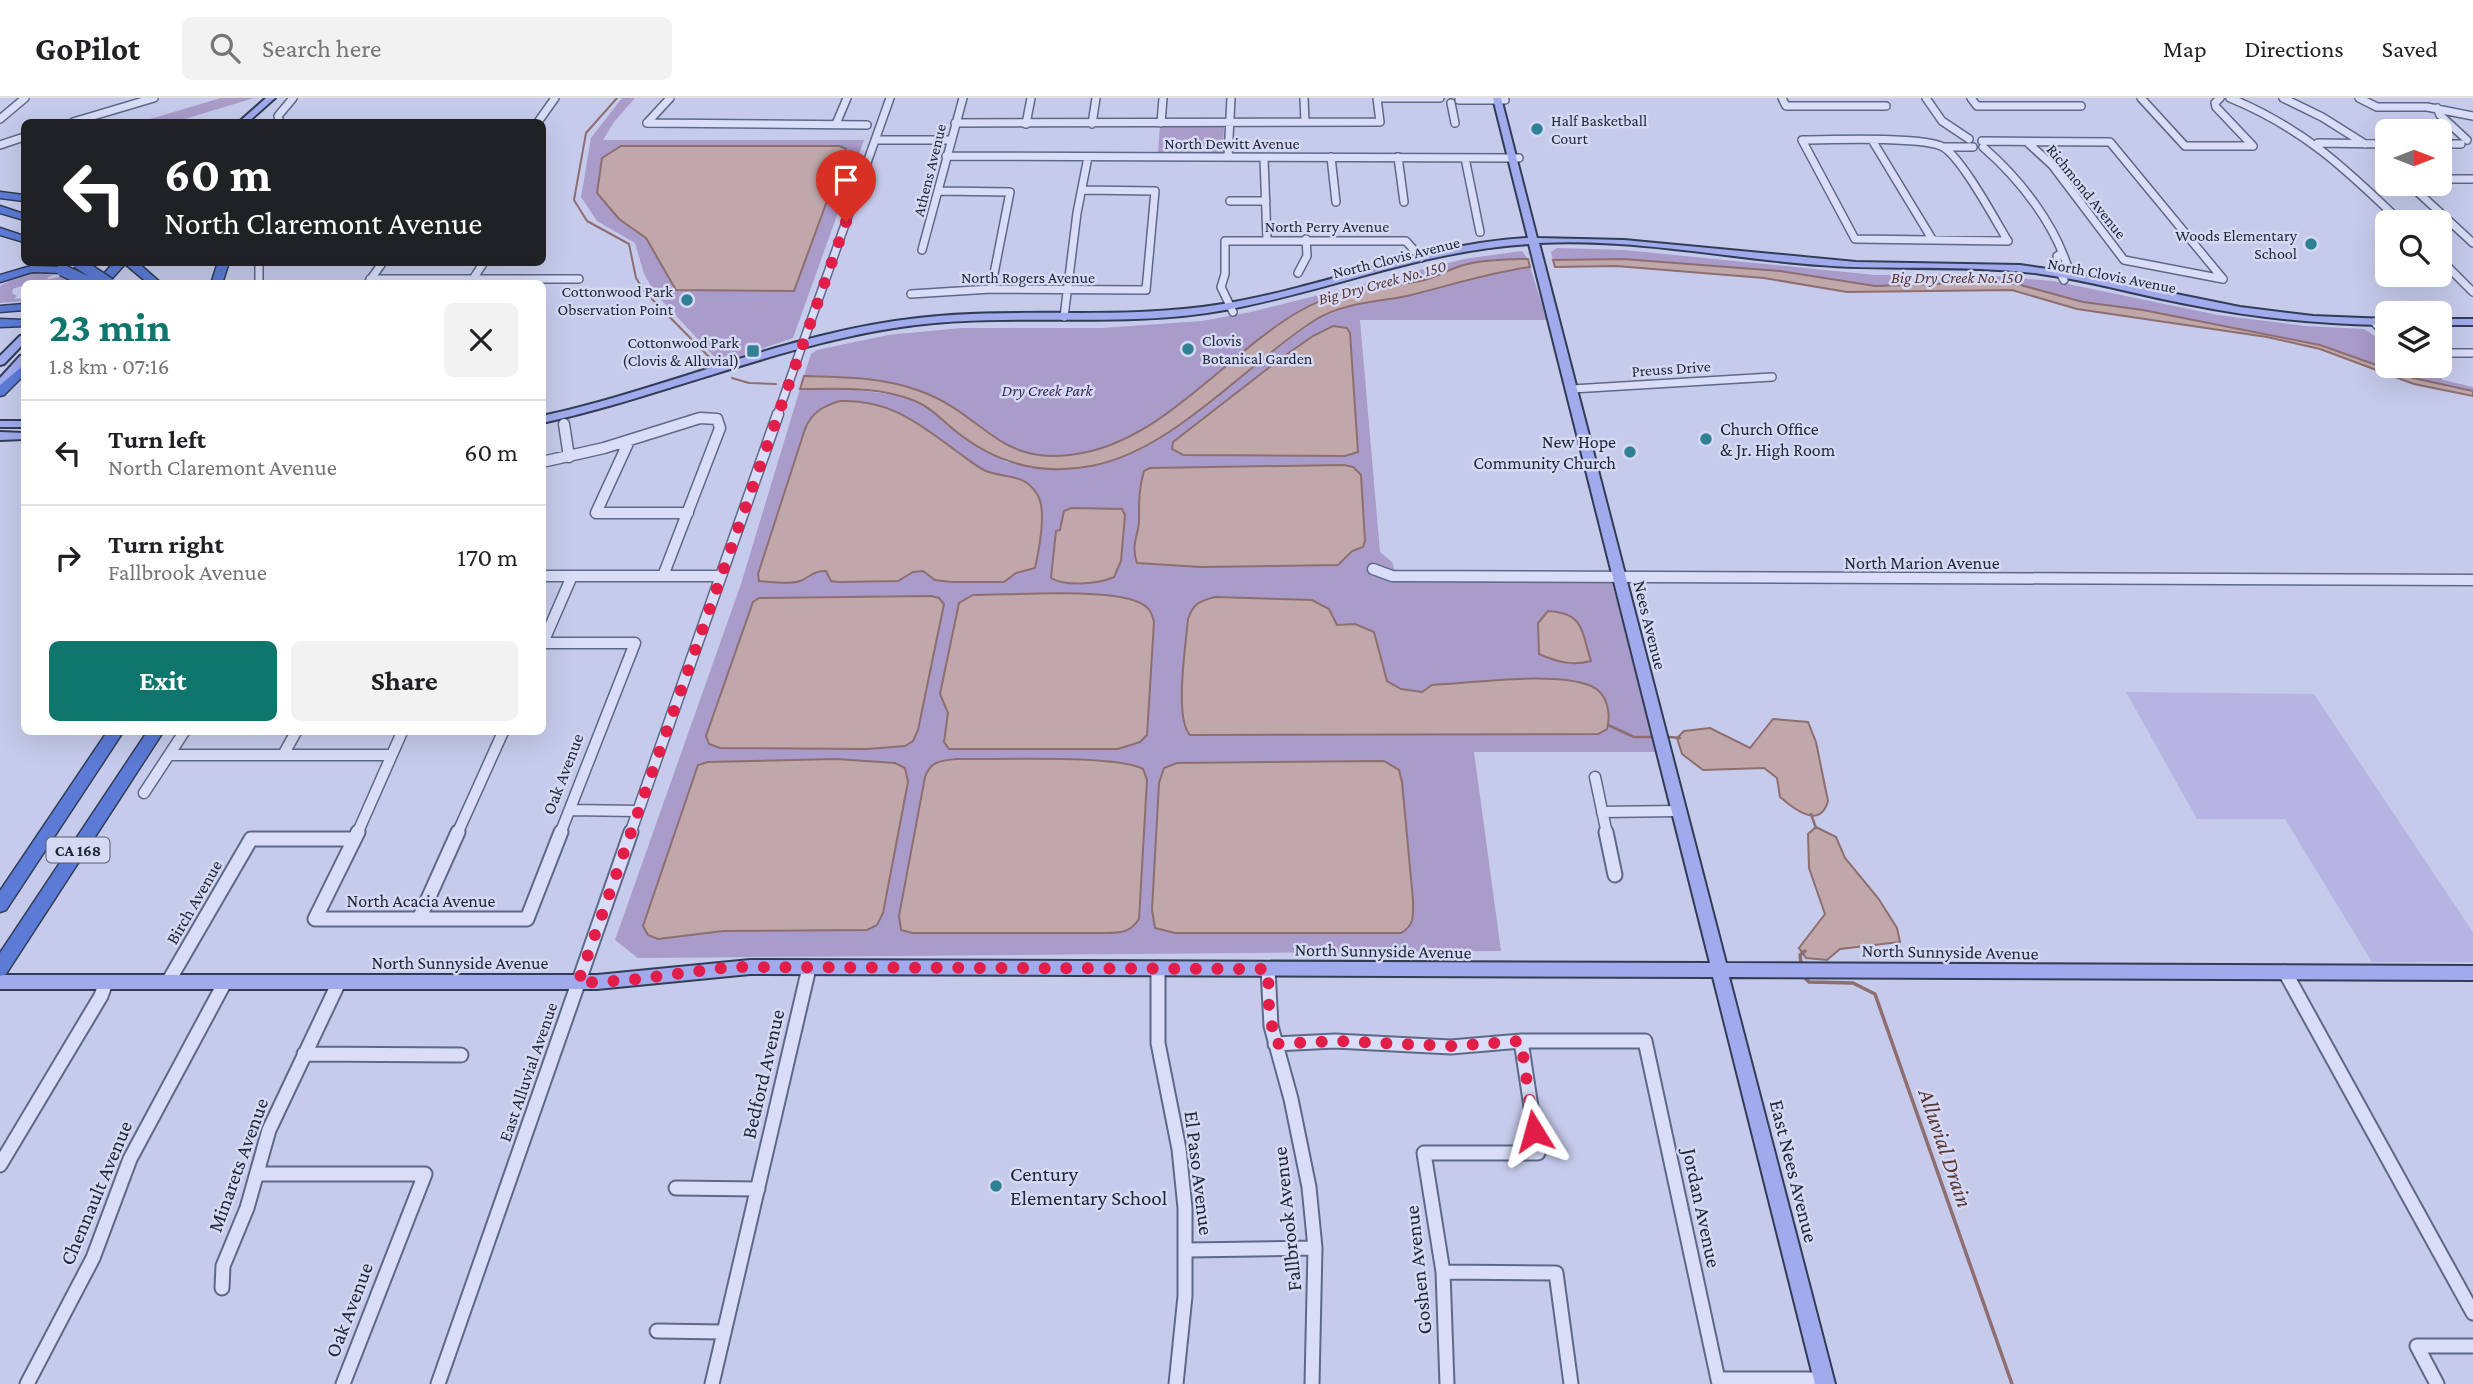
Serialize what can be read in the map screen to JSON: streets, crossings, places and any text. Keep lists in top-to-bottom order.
{
  "streets": {
    "highway": ["CA 168"],
    "main road": [
      "North Clovis Avenue",
      "Nees Avenue",
      "North Sunnyside Avenue",
      "East Nees Avenue"
    ],
    "street": [
      "North Dewitt Avenue",
      "Athens Avenue",
      "Richmond Avenue",
      "North Perry Avenue",
      "North Rogers Avenue",
      "Preuss Drive",
      "North Marion Avenue",
      "Oak Avenue",
      "North Acacia Avenue",
      "Birch Avenue",
      "East Alluvial Avenue",
      "Bedford Avenue",
      "Minarets Avenue",
      "El Paso Avenue",
      "Chennault Avenue",
      "Jordan Avenue",
      "Fallbrook Avenue",
      "Goshen Avenue"
    ]
  },
  "crossings": [
    ["North Dewitt Avenue", "Athens Avenue"],
    ["North Dewitt Avenue", "Nees Avenue"],
    ["North Perry Avenue", "North Clovis Avenue"],
    ["North Clovis Avenue", "Nees Avenue"],
    ["North Clovis Avenue", "East Alluvial Avenue"],
    ["Preuss Drive", "Nees Avenue"],
    ["North Marion Avenue", "Nees Avenue"],
    ["Nees Avenue", "North Sunnyside Avenue"],
    ["Nees Avenue", "East Nees Avenue"],
    ["Oak Avenue", "North Acacia Avenue"],
    ["Oak Avenue", "Minarets Avenue"],
    ["North Acacia Avenue", "Birch Avenue"],
    ["Birch Avenue", "North Sunnyside Avenue"],
    ["North Sunnyside Avenue", "East Alluvial Avenue"],
    ["North Sunnyside Avenue", "Bedford Avenue"],
    ["North Sunnyside Avenue", "Minarets Avenue"],
    ["North Sunnyside Avenue", "East Nees Avenue"],
    ["North Sunnyside Avenue", "El Paso Avenue"],
    ["North Sunnyside Avenue", "Chennault Avenue"],
    ["North Sunnyside Avenue", "Fallbrook Avenue"],
    ["Jordan Avenue", "Goshen Avenue"]
  ],
  "water": ["Big Dry Creek No. 150", "Alluvial Drain"],
  "parks": ["Dry Creek Park"],
  "places": {
    "other": [
      "Half Basketball Court",
      "Woods Elementary School",
      "Cottonwood Park Observation Point",
      "Clovis Botanical Garden",
      "Church Office & Jr. High Room",
      "New Hope Community Church",
      "Century Elementary School"
    ],
    "transit": ["Cottonwood Park (Clovis & Alluvial)"]
  },
  "north": "right",
  "page": {
    "header": "GoPilot",
    "search": "Search here",
    "nav": ["Map", "Directions", "Saved"],
    "turn": ["60 m", "North Claremont Avenue"],
    "heading": ["23 min", "1.8 km · 07:16"],
    "list": [
      {
        "name": "Turn left",
        "note": "North Claremont Avenue",
        "value": "60 m"
      },
      {
        "name": "Turn right",
        "note": "Fallbrook Avenue",
        "value": "170 m"
      }
    ],
    "buttons": ["Exit", "Share"]
  }
}
